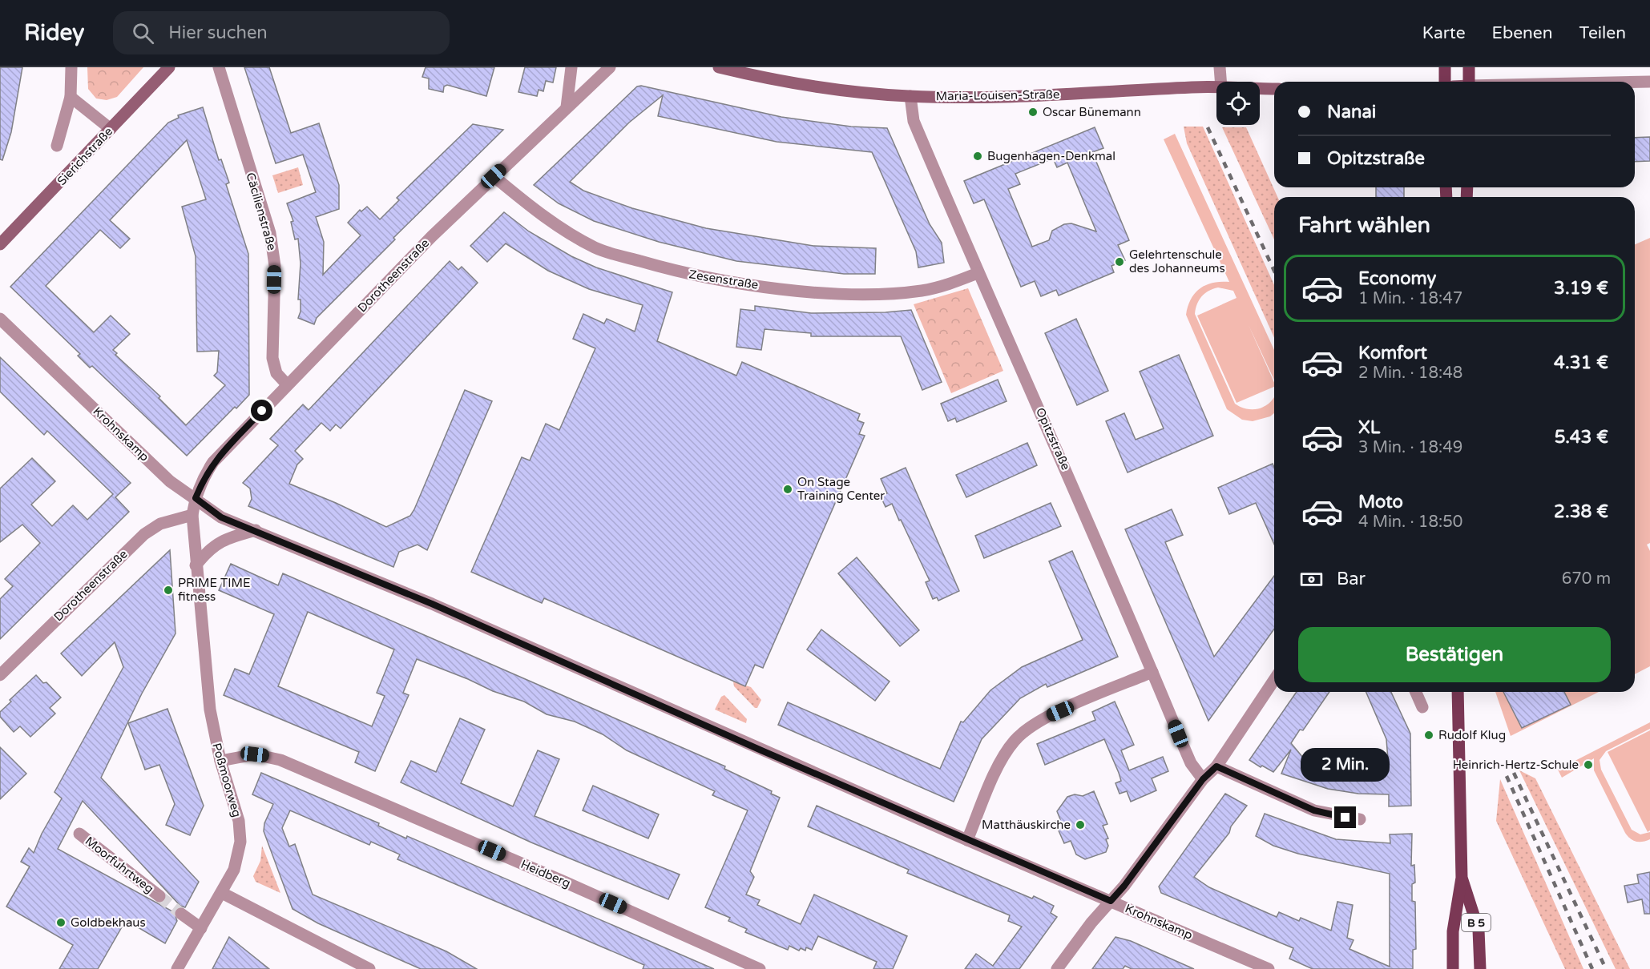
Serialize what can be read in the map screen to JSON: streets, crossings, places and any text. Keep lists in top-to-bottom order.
{
  "streets": {
    "main road": ["Maria-Louisen-Straße", "Sierichstraße", "B 5"],
    "street": [
      "Cäcilienstraße",
      "Dorotheenstraße",
      "Zesenstraße",
      "Krohnskamp",
      "Opitzstraße",
      "Poßmoorweg",
      "Moorfuhrtweg",
      "Heidberg"
    ]
  },
  "crossings": [
    ["Maria-Louisen-Straße", "Opitzstraße"],
    ["Cäcilienstraße", "Dorotheenstraße"],
    ["Dorotheenstraße", "Zesenstraße"],
    ["Dorotheenstraße", "Krohnskamp"],
    ["Dorotheenstraße", "Poßmoorweg"],
    ["Zesenstraße", "Opitzstraße"],
    ["Krohnskamp", "Poßmoorweg"],
    ["Poßmoorweg", "Heidberg"]
  ],
  "places": [
    "Oscar Bünemann",
    "Bugenhagen-Denkmal",
    "Gelehrtenschule des Johanneums",
    "On Stage Training Center",
    "PRIME TIME fitness",
    "Rudolf Klug",
    "Heinrich-Hertz-Schule",
    "Matthäuskirche",
    "Goldbekhaus"
  ],
  "page": {
    "header": "Ridey",
    "search": "Hier suchen",
    "nav": ["Karte", "Ebenen", "Teilen"],
    "banner": ["Nanai", "Opitzstraße"],
    "heading": "Fahrt wählen",
    "list": [
      {
        "name": "Economy",
        "note": "1 Min. · 18:47",
        "value": "3.19 €"
      },
      {
        "name": "Komfort",
        "note": "2 Min. · 18:48",
        "value": "4.31 €"
      },
      {
        "name": "XL",
        "note": "3 Min. · 18:49",
        "value": "5.43 €"
      },
      {
        "name": "Moto",
        "note": "4 Min. · 18:50",
        "value": "2.38 €"
      }
    ],
    "pay": ["Bar", "670 m"],
    "buttons": "Bestätigen",
    "bubble": "2 Min."
  }
}
